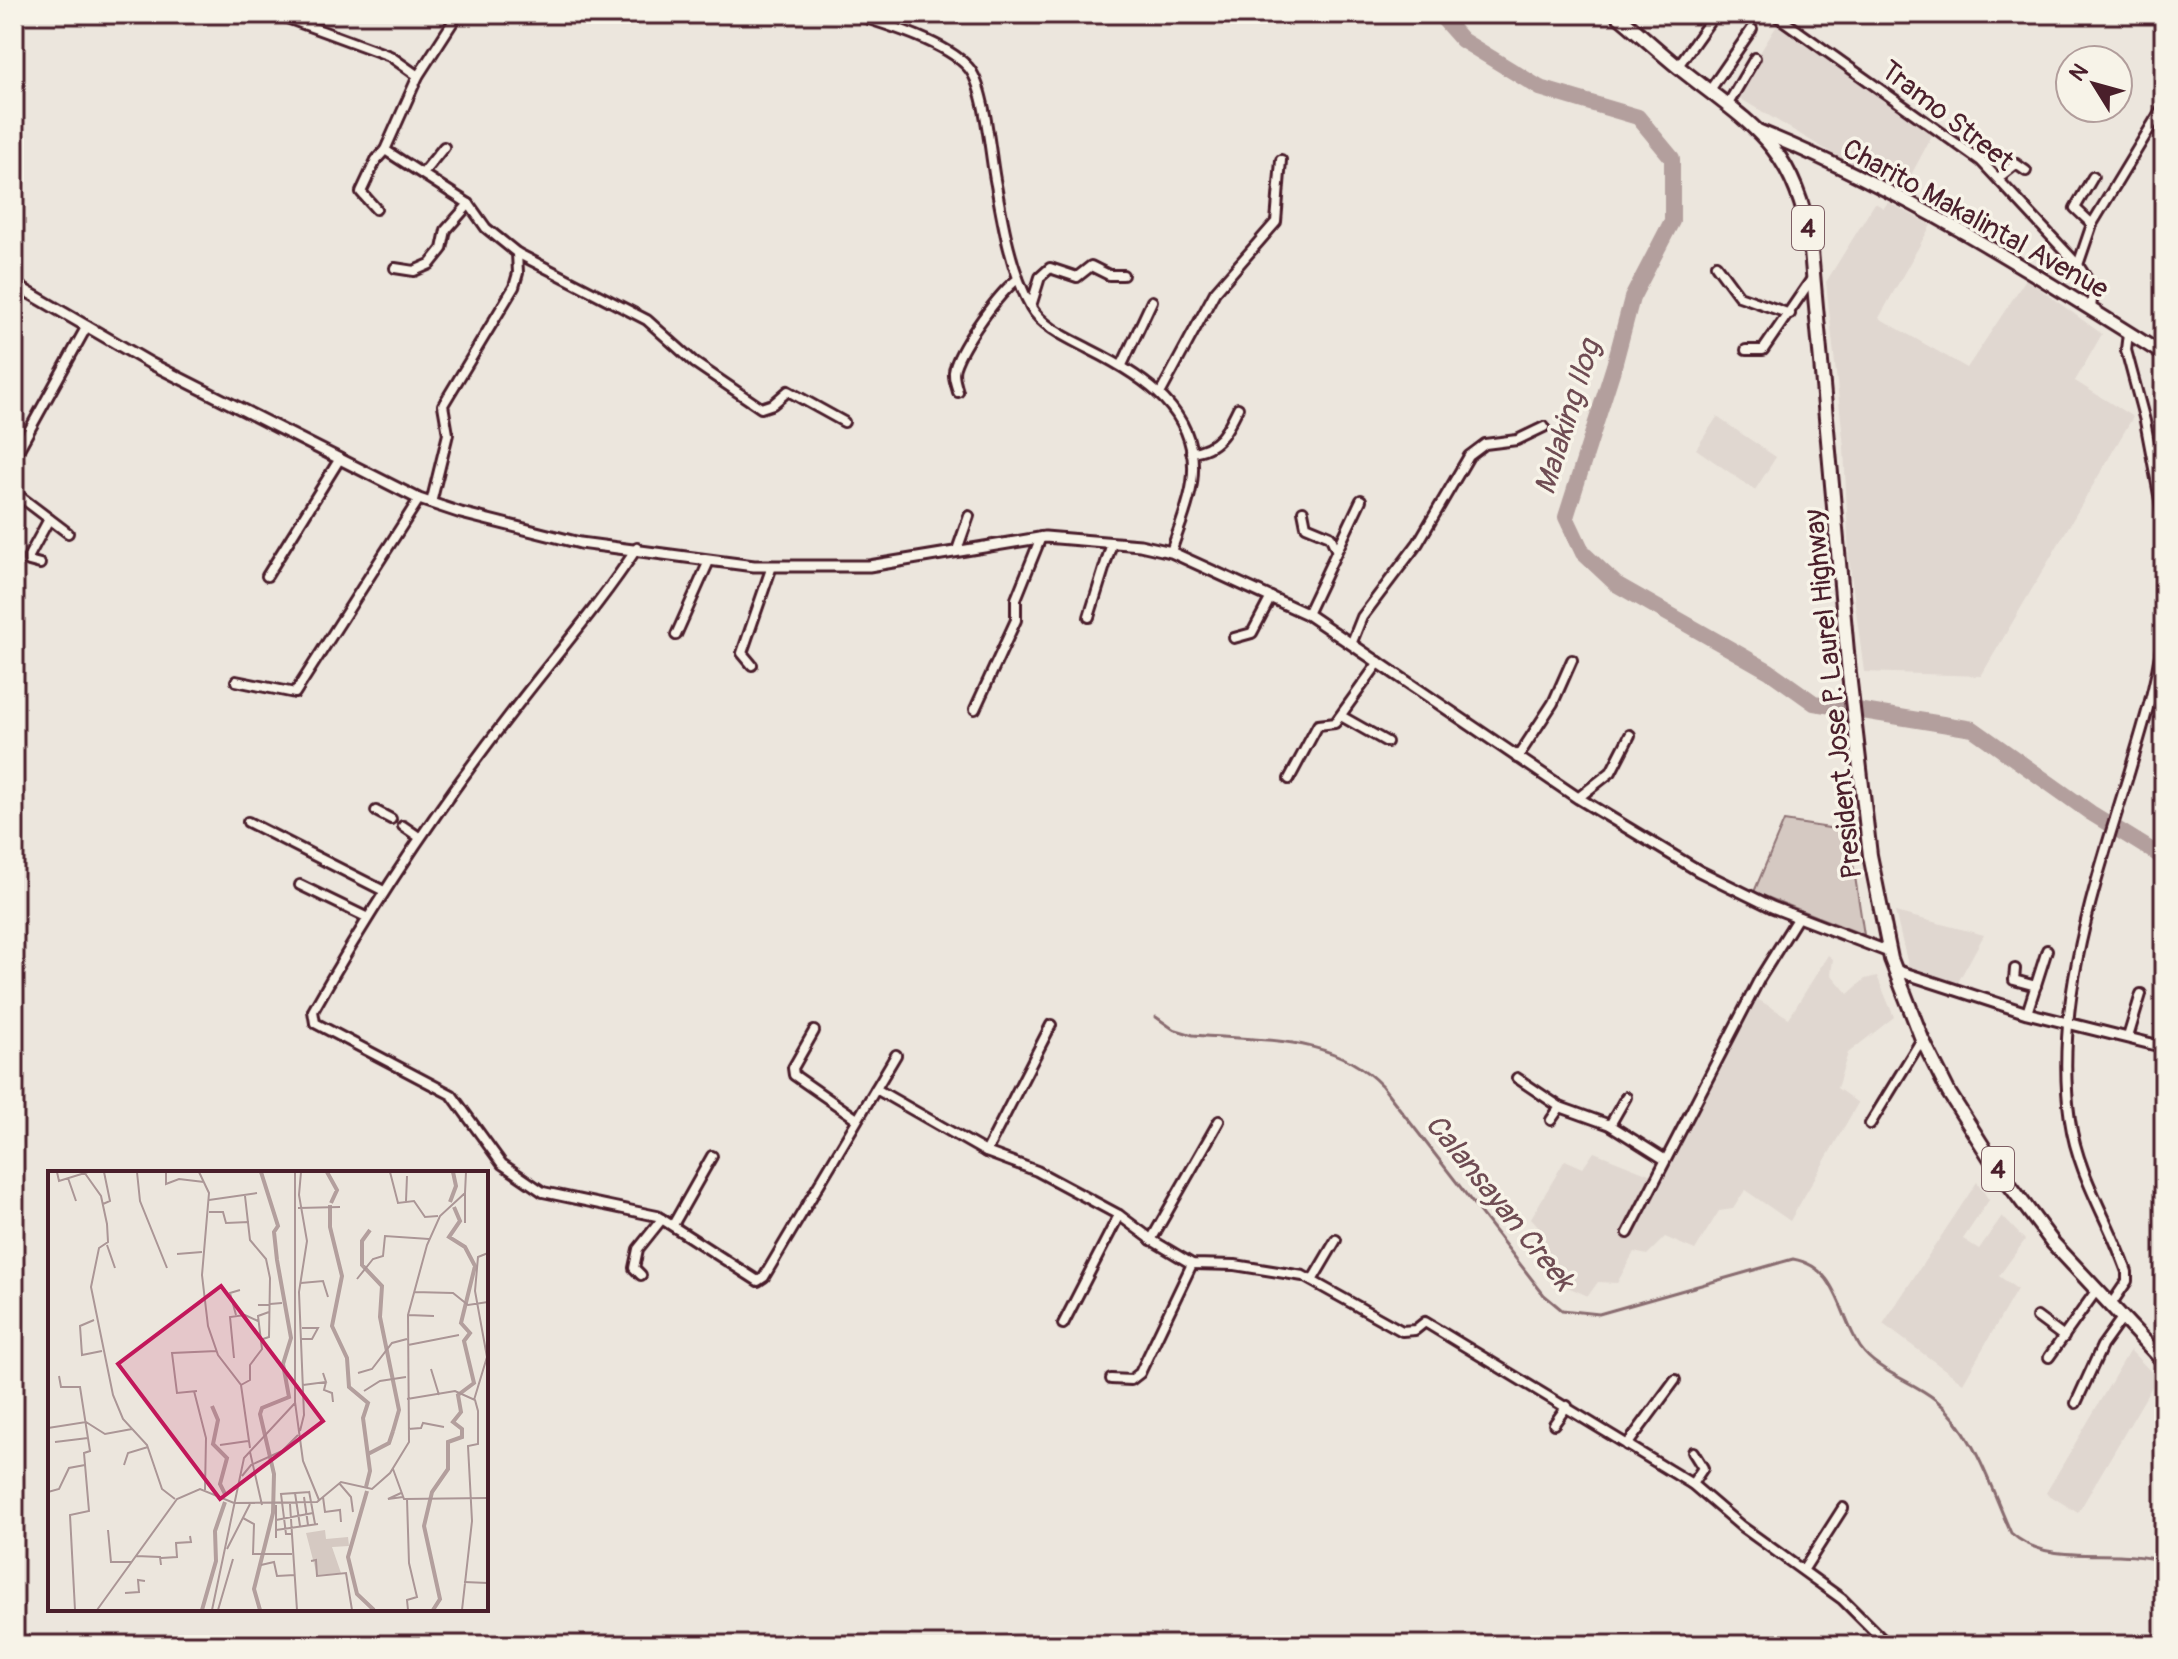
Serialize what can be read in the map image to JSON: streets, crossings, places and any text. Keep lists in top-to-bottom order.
{
  "streets": {
    "highway": ["4", "President Jose P. Laurel Highway"],
    "main road": ["Charito Makalintal Avenue"],
    "street": ["Tramo Street"]
  },
  "crossings": [
    ["Tramo Street", "Charito Makalintal Avenue"],
    ["Charito Makalintal Avenue", "President Jose P. Laurel Highway"]
  ],
  "water": ["Malaking Ilog", "Calansayan Creek"],
  "north": "top left"
}
